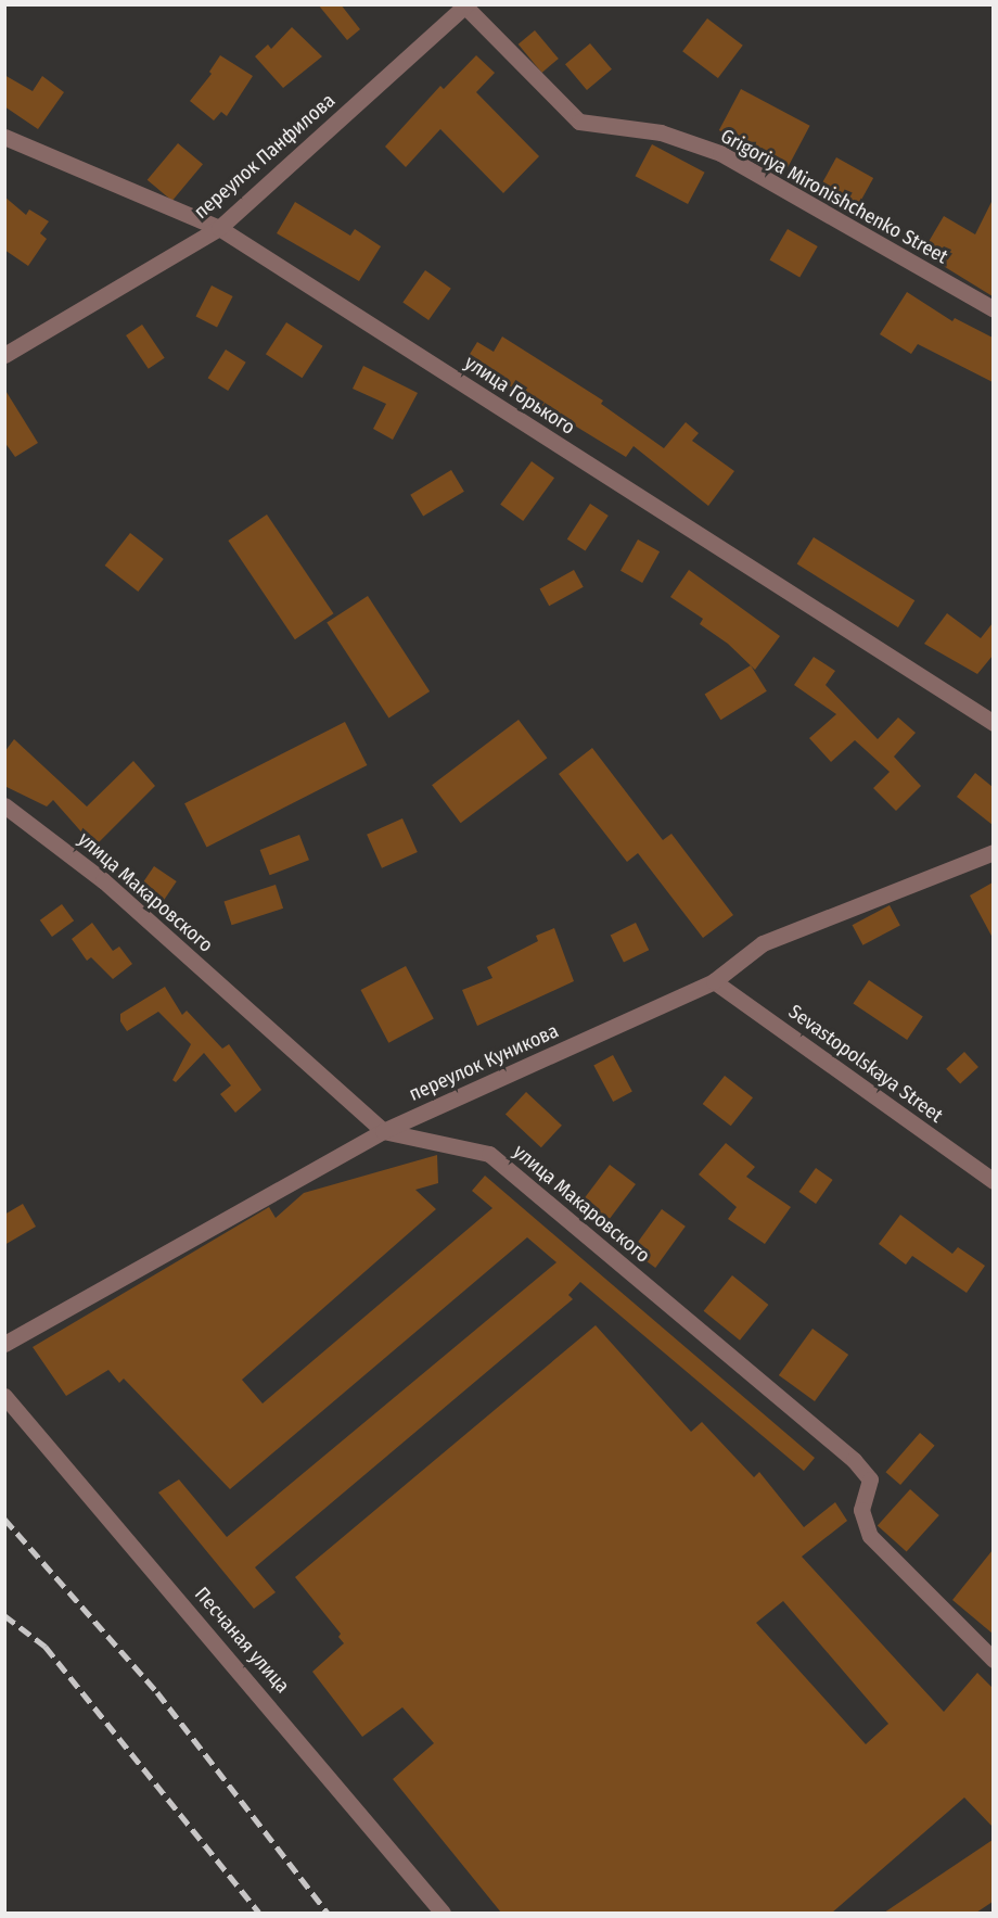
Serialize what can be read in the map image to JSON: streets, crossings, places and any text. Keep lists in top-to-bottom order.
{
  "streets": {
    "street": [
      "переулок Панфилова",
      "Grigoriya Mironishchenko Street",
      "улица Горького",
      "улица Макаровского",
      "переулок Куникова",
      "Sevastopolskaya Street",
      "Песчаная улица"
    ]
  },
  "crossings": [
    ["переулок Панфилова", "Grigoriya Mironishchenko Street"],
    ["переулок Панфилова", "улица Горького"],
    ["улица Макаровского", "переулок Куникова"],
    ["переулок Куникова", "Sevastopolskaya Street"]
  ]
}
